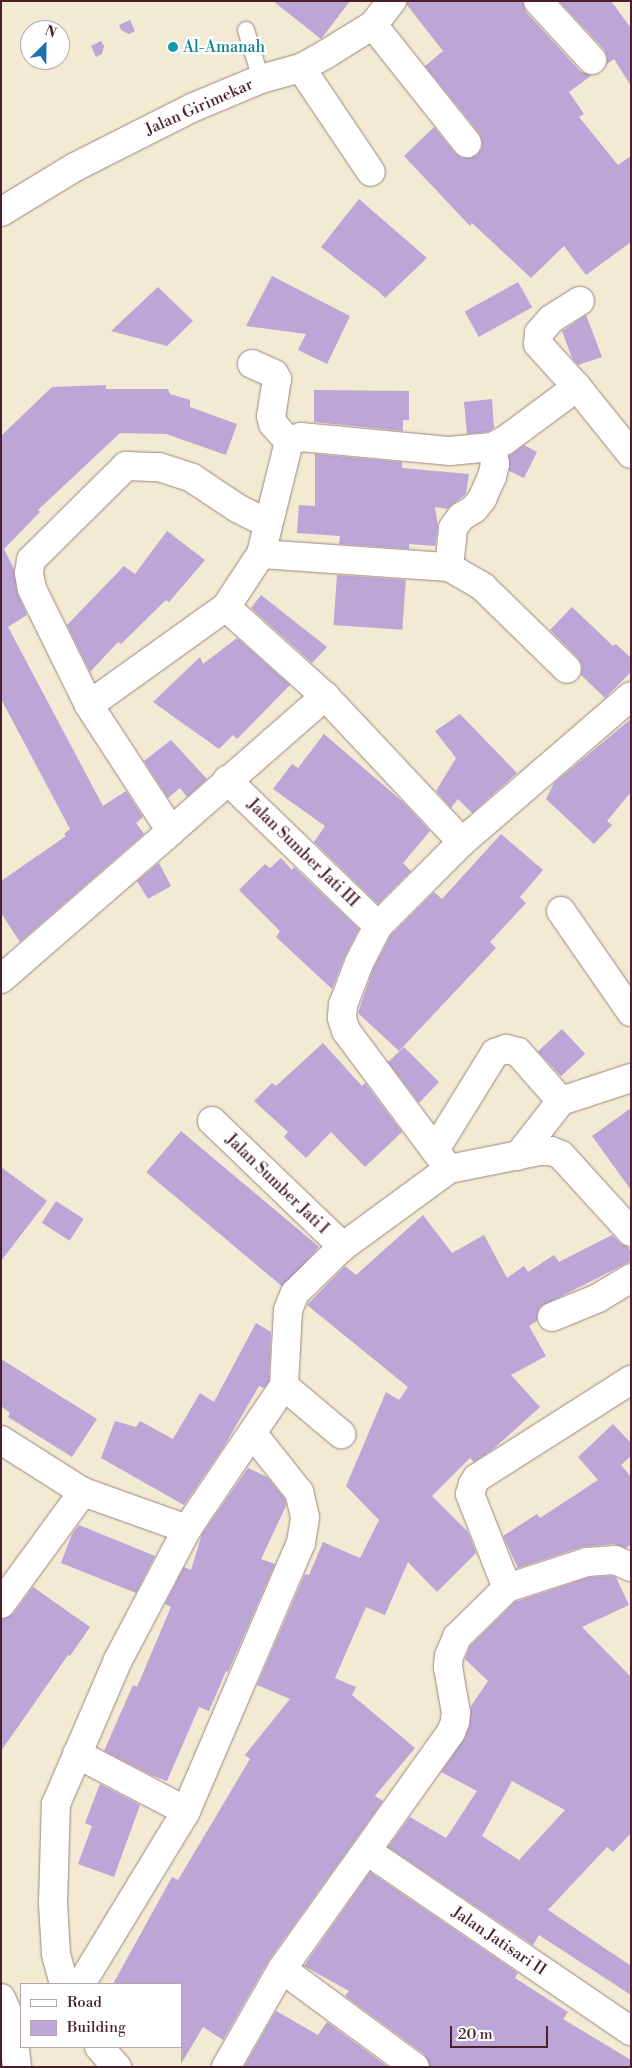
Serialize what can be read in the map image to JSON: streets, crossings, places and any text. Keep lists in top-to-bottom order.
{
  "streets": {
    "street": [
      "Jalan Girimekar",
      "Jalan Sumber Jati III",
      "Jalan Sumber Jati I",
      "Jalan Jatisari II"
    ]
  },
  "places": ["Al-Amanah"],
  "legend": ["Road", "Building"],
  "scale_bar": "20 m",
  "north": "top right"
}
